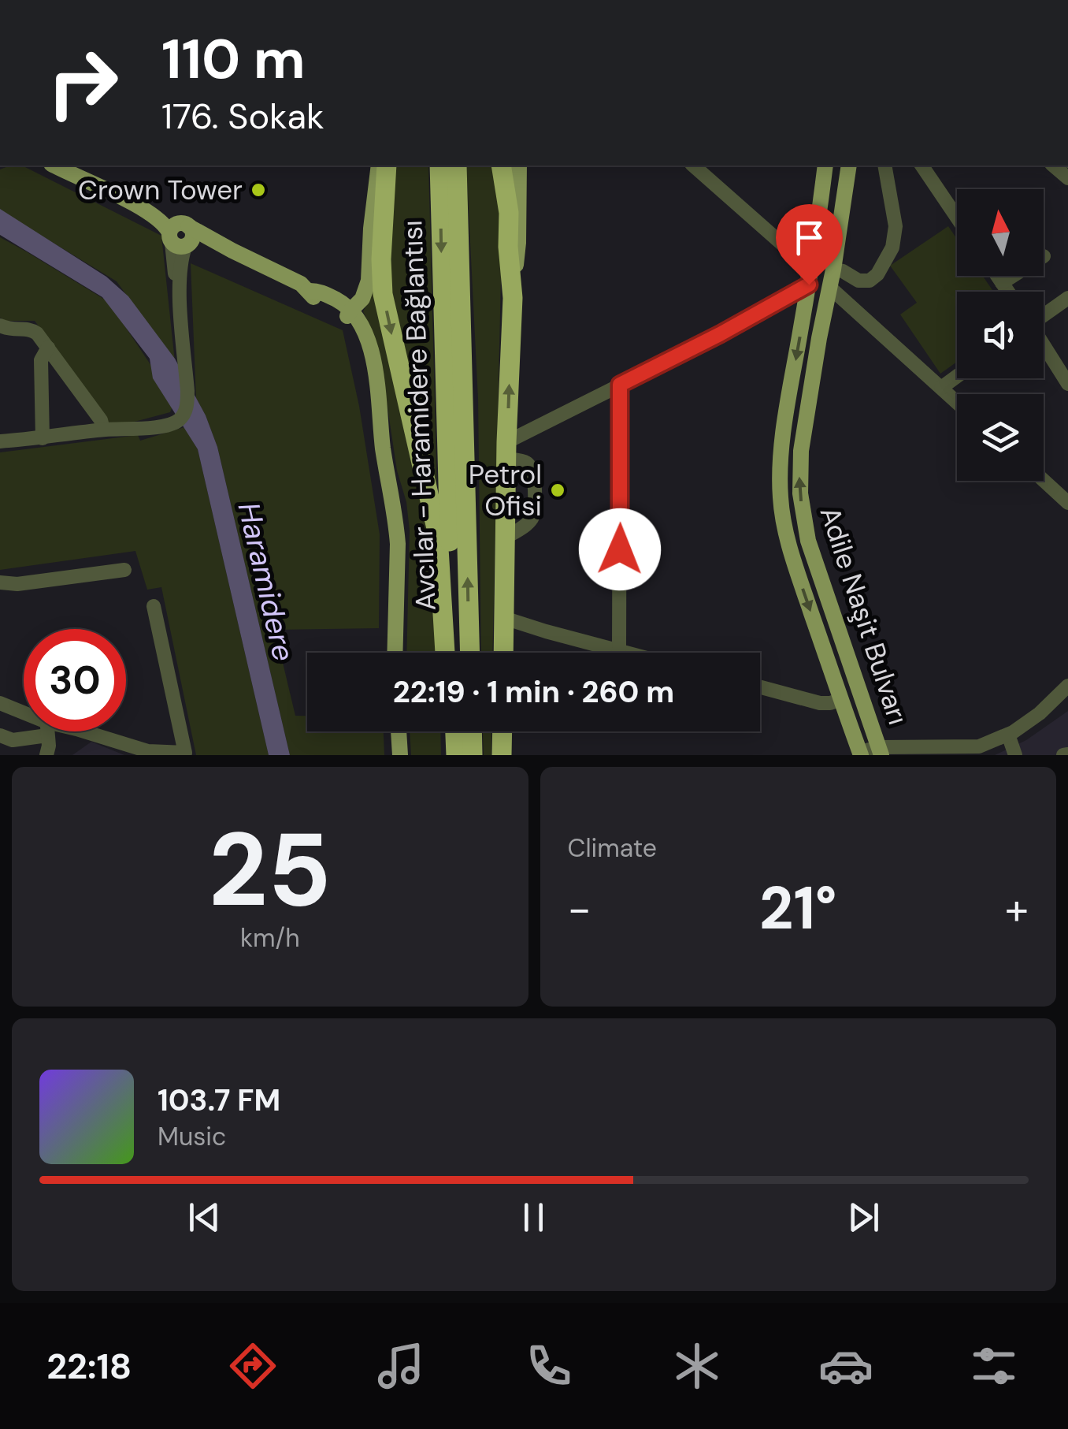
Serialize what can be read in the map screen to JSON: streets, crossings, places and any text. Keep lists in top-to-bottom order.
{
  "streets": {
    "highway": ["Avcılar - Haramidere Bağlantısı"],
    "main road": ["Adile Naşit Bulvarı"]
  },
  "water": ["Haramidere"],
  "places": ["Crown Tower", "Petrol Ofisi"],
  "north": "top",
  "page": {
    "turn": ["110 m", "176. Sokak"],
    "limit": "30",
    "trip": "22:19 · 1 min · 260 m",
    "tile": [
      ["25", "km/h"],
      "Climate"
    ],
    "heat": ["−", "21°", "+"],
    "song": ["103.7 FM", "Music"],
    "tabs": "22:18"
  }
}
